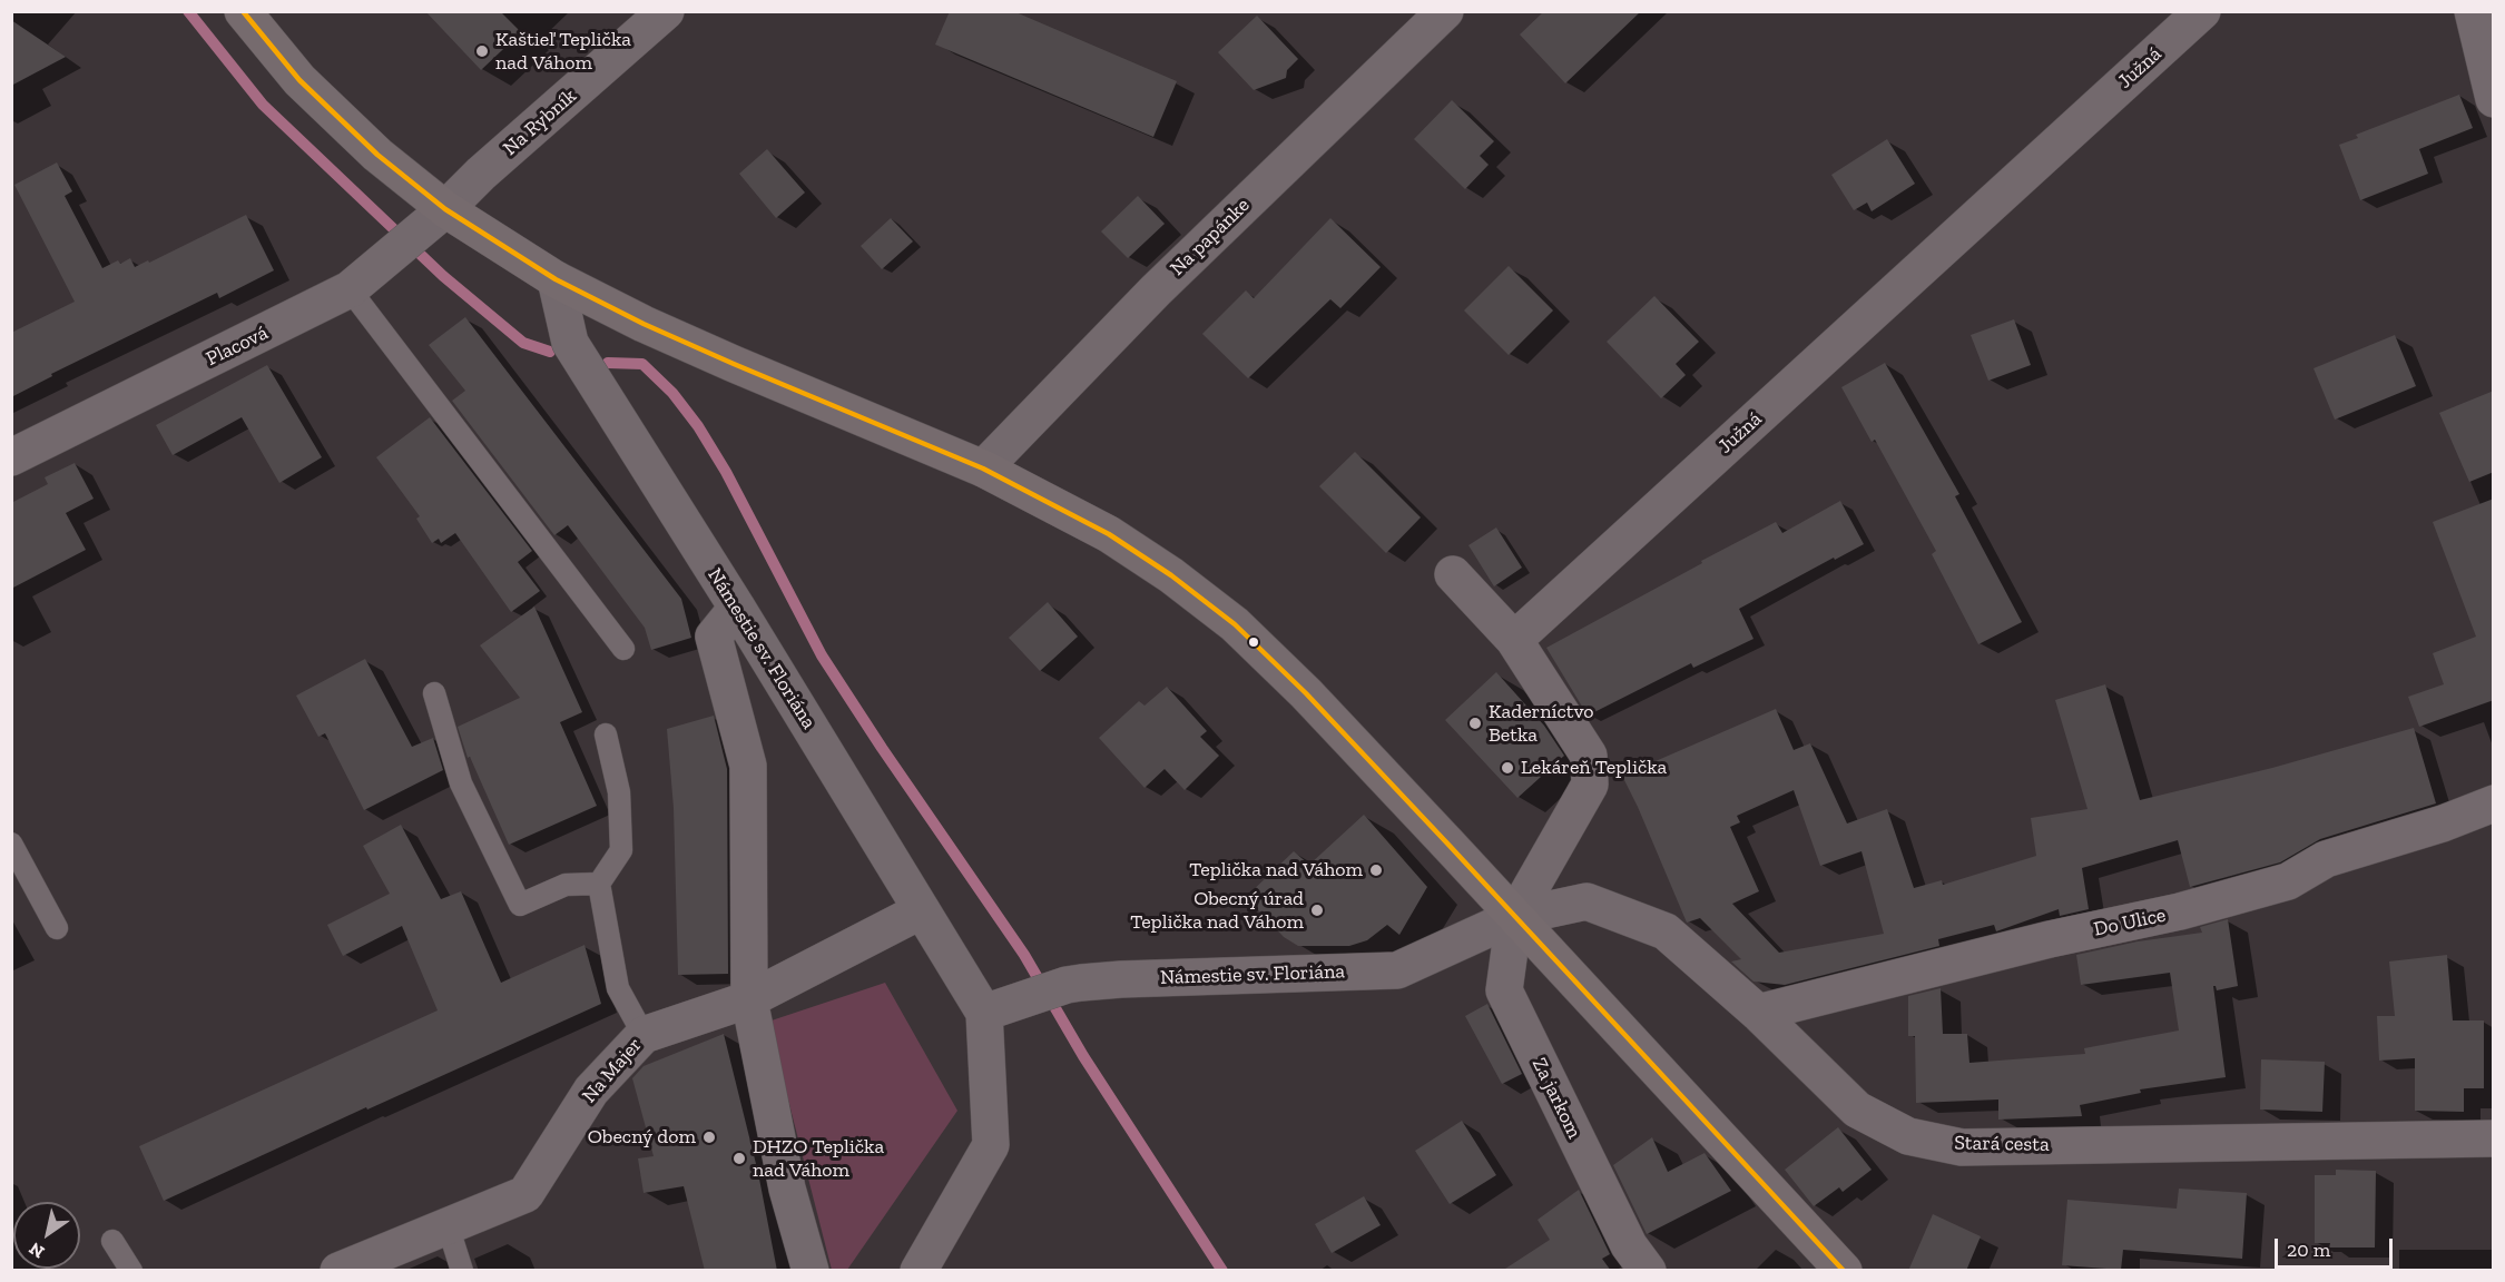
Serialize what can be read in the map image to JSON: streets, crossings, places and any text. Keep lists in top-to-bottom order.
{
  "streets": {
    "street": [
      "Južná",
      "Na Rybník",
      "Na papánke",
      "Placová",
      "Námestie sv. Floriána",
      "Do Ulice",
      "Na Majer",
      "Za jarkom",
      "Stará cesta"
    ]
  },
  "crossings": [
    ["Na Rybník", "Placová"],
    ["Námestie sv. Floriána", "Na Majer"],
    ["Námestie sv. Floriána", "Za jarkom"],
    ["Námestie sv. Floriána", "Stará cesta"],
    ["Do Ulice", "Stará cesta"],
    ["Za jarkom", "Stará cesta"]
  ],
  "places": [
    "Kaštieľ Teplička nad Váhom",
    "Kaderníctvo Betka",
    "Lekáreň Teplička",
    "Teplička nad Váhom",
    "Obecný úrad Teplička nad Váhom",
    "Obecný dom",
    "DHZO Teplička nad Váhom"
  ],
  "scale_bar": "20 m",
  "north": "bottom left"
}
